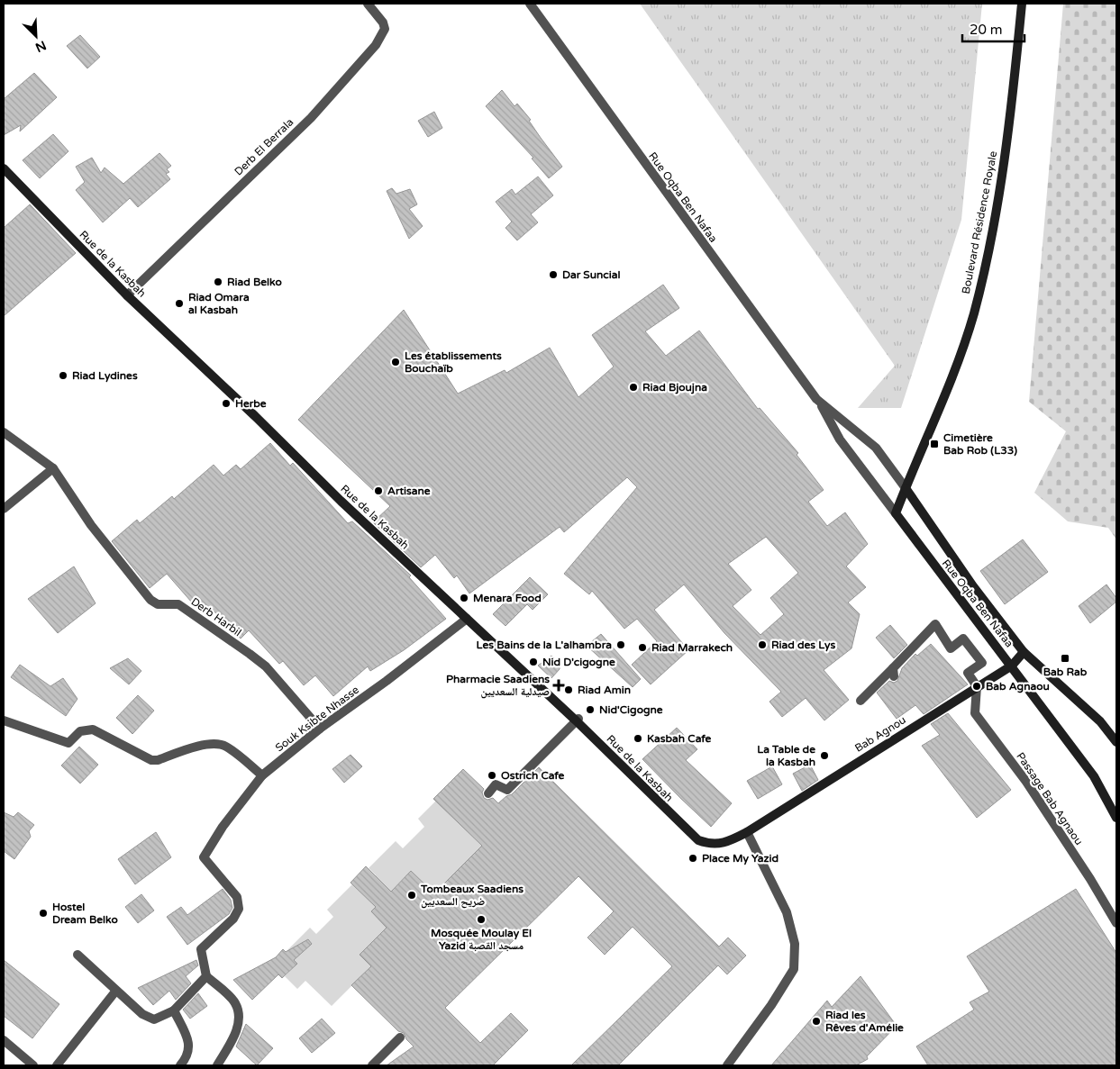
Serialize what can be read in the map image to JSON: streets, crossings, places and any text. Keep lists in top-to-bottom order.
{
  "streets": {
    "street": [
      "Derb El Berrala",
      "Rue Oqba Ben Nafaa",
      "Boulevard Résidence Royale",
      "Rue de la Kasbah",
      "Derb Harbil",
      "Souk Ksibte Nhasse",
      "Bab Agnou",
      "Passage Bab Agnaou"
    ]
  },
  "crossings": [
    ["Derb El Berrala", "Rue de la Kasbah"],
    ["Rue Oqba Ben Nafaa", "Boulevard Résidence Royale"],
    ["Rue Oqba Ben Nafaa", "Bab Agnou"],
    ["Rue de la Kasbah", "Souk Ksibte Nhasse"],
    ["Rue de la Kasbah", "Bab Agnou"],
    ["Derb Harbil", "Souk Ksibte Nhasse"],
    ["Bab Agnou", "Passage Bab Agnaou"]
  ],
  "places": {
    "other": [
      "Dar Suncial",
      "Riad Belko",
      "Riad Omara al Kasbah",
      "Les établissements Bouchaïb",
      "Riad Lydines",
      "Riad Bjoujna",
      "Herbe",
      "Artisane",
      "Menara Food",
      "Les Bains de la L'alhambra",
      "Riad des Lys",
      "Riad Marrakech",
      "Nid D'cigogne",
      "Bab Agnaou",
      "Riad Amin",
      "Nid'Cigogne",
      "Kasbah Cafe",
      "La Table de la Kasbah",
      "Ostrich Cafe",
      "Place My Yazid",
      "Tombeaux Saadiens ضريح السعديين",
      "Hostel Dream Belko",
      "Mosquée Moulay El Yazid مسجد القصبة",
      "Riad les Rêves d'Amélie"
    ],
    "transit": ["Cimetière Bab Rob (L33)", "Bab Rab"],
    "health": ["Pharmacie Saadiens صيدلية السعديين"]
  },
  "scale_bar": "20 m",
  "north": "bottom right"
}
